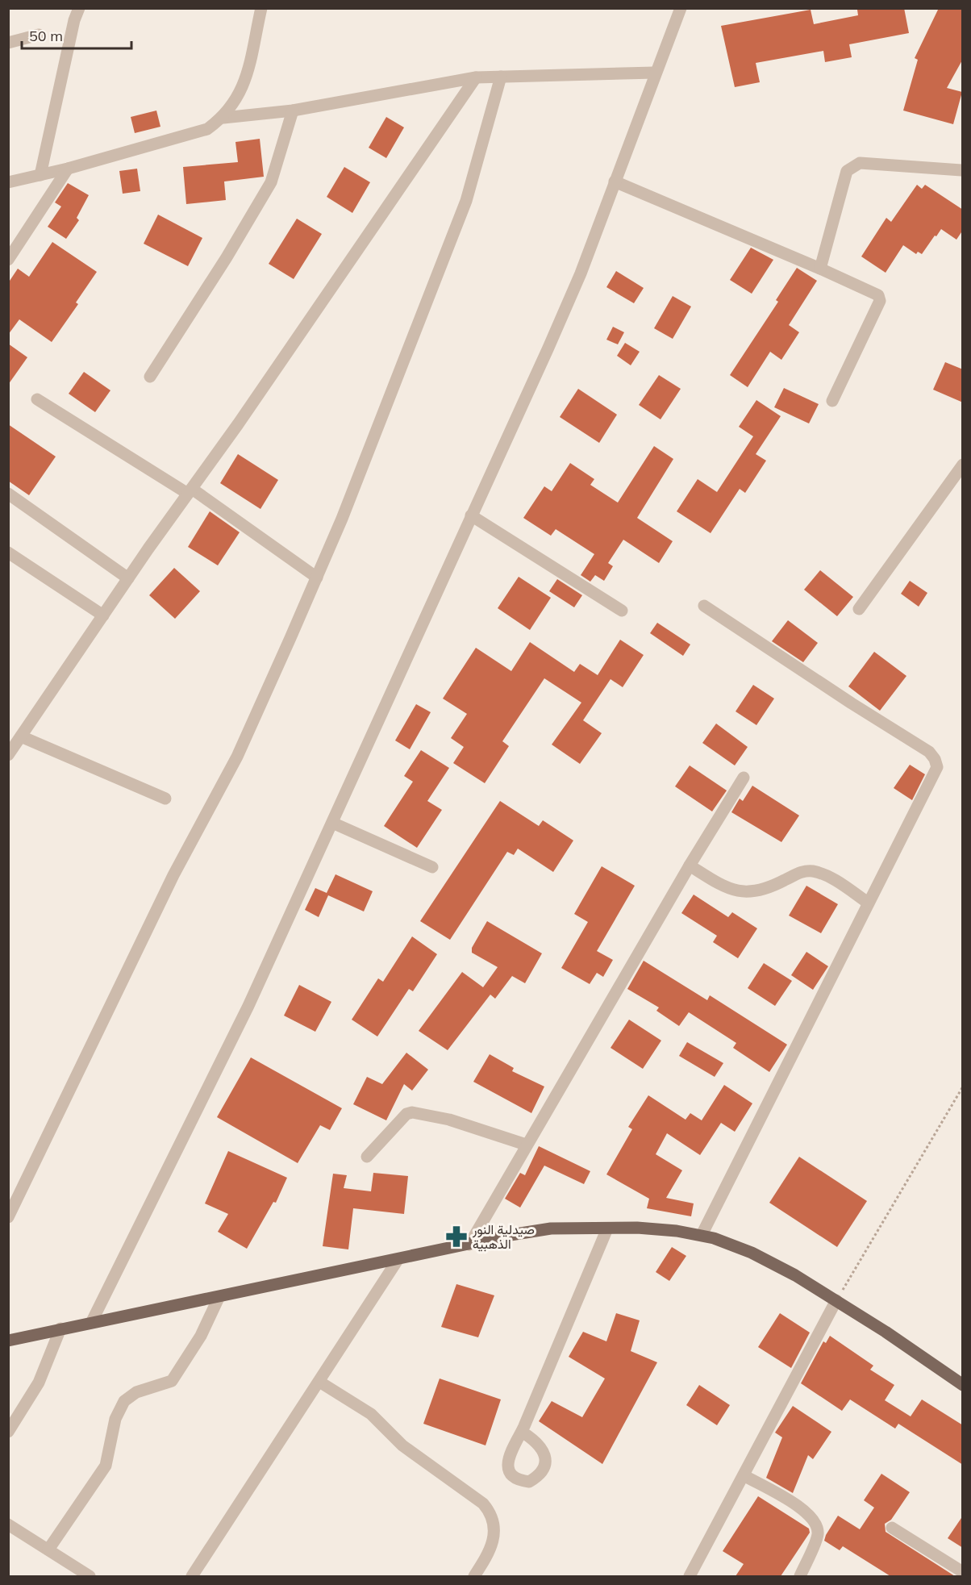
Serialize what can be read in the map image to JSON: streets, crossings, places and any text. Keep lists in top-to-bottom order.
{
  "places": {
    "pharmacy": ["صيدلية النور الذهبية"]
  },
  "scale_bar": "50 m"
}
